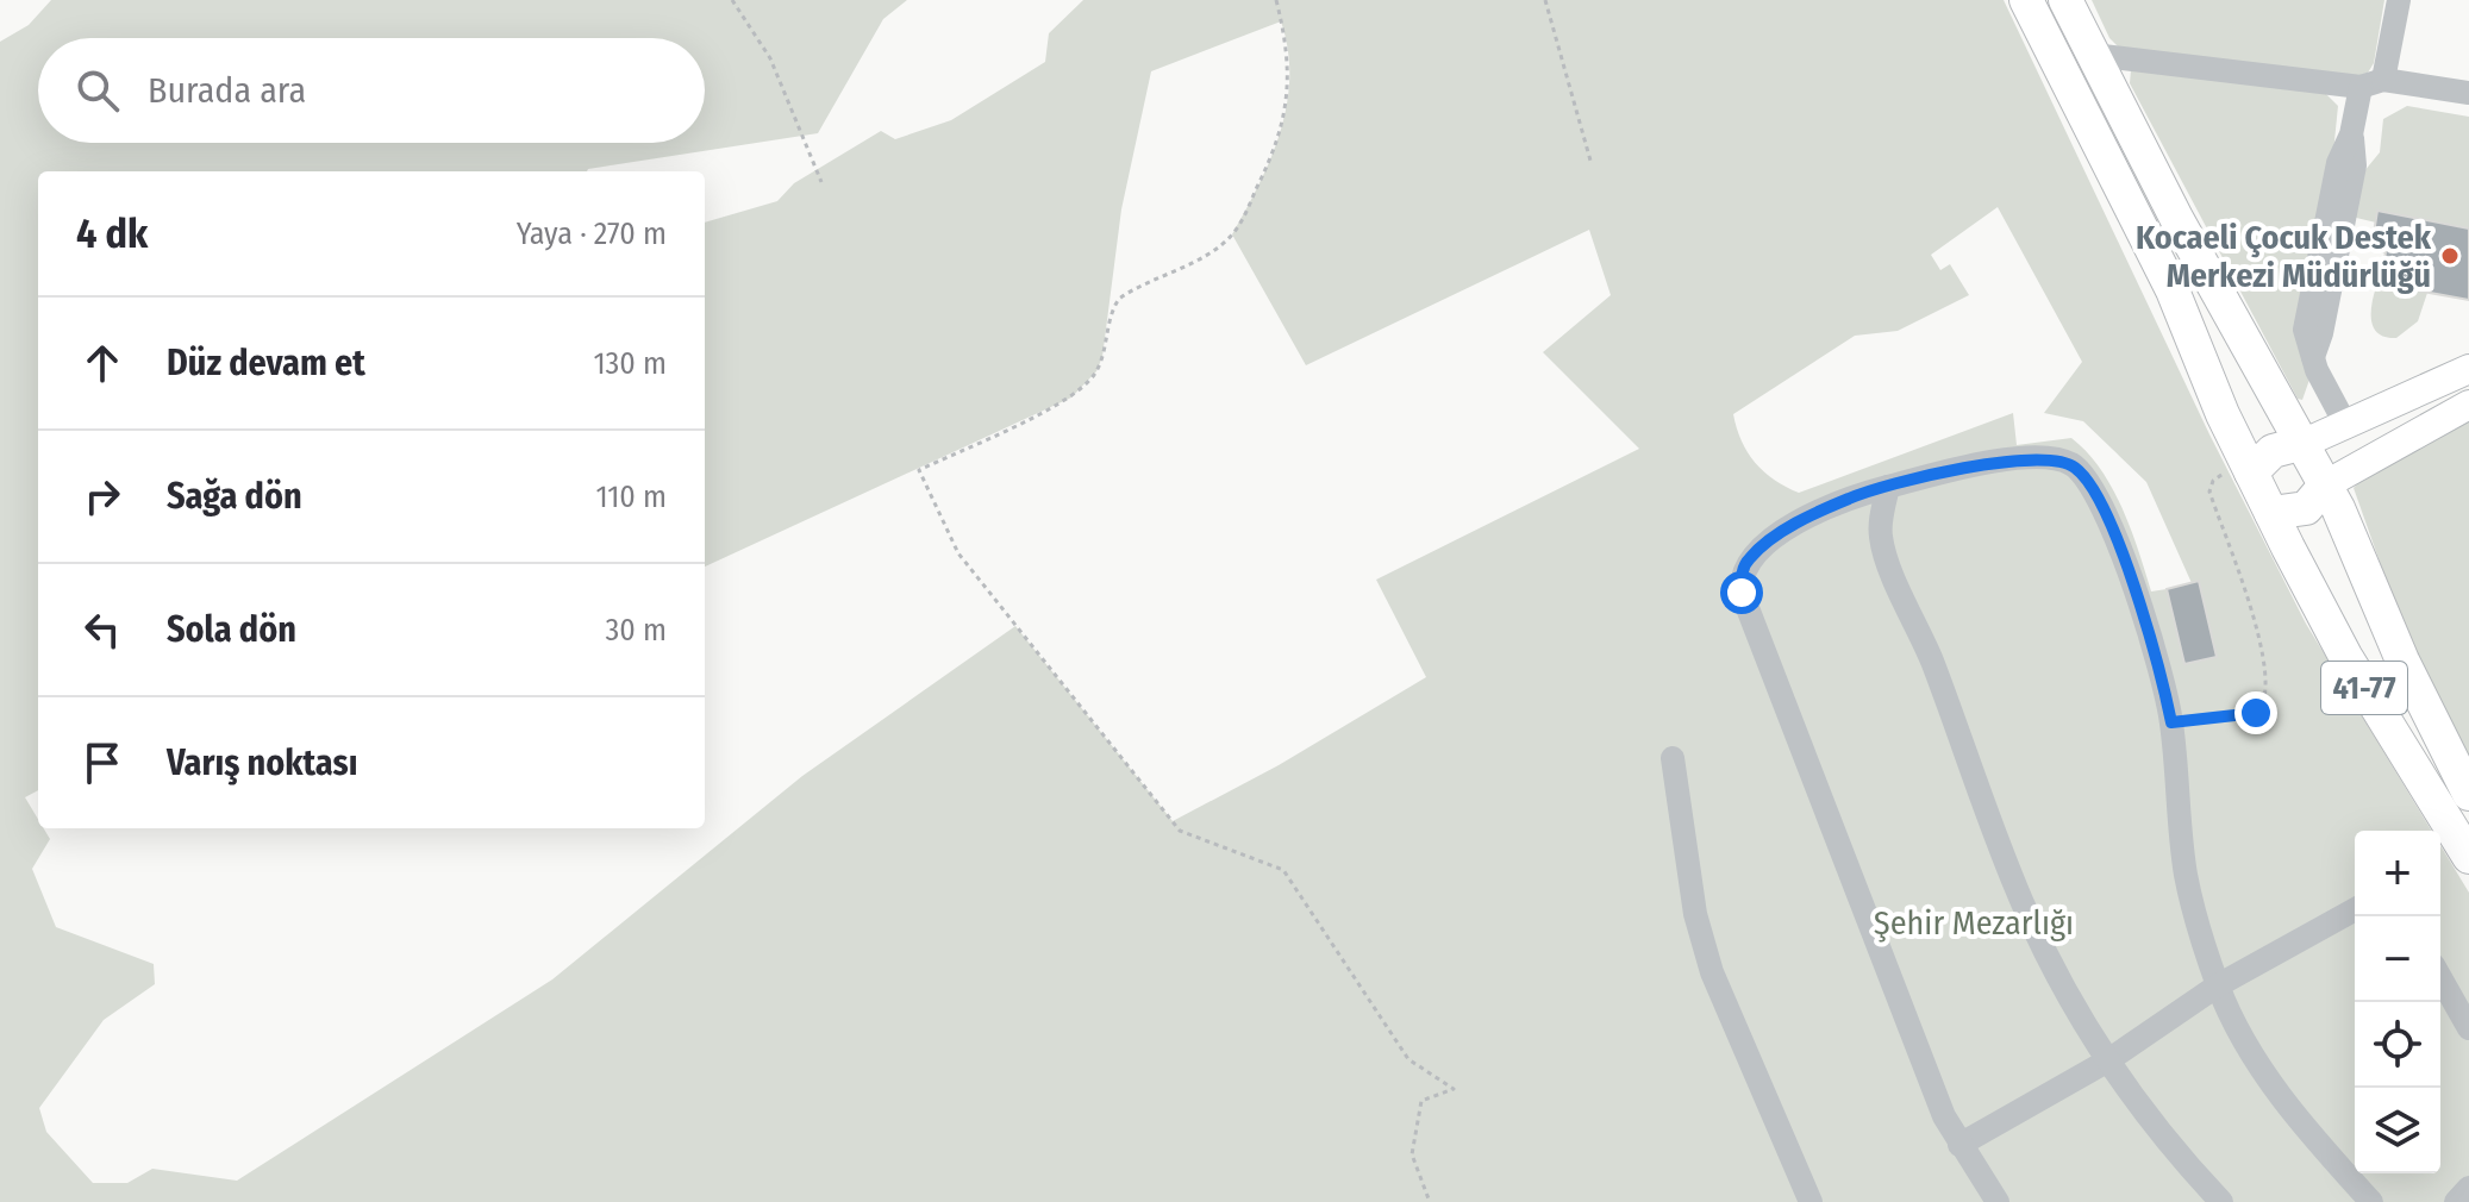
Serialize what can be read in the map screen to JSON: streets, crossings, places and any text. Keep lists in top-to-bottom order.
{
  "streets": {
    "highway": ["41-77"]
  },
  "parks": ["Şehir Mezarlığı"],
  "places": ["Kocaeli Çocuk Destek Merkezi Müdürlüğü"],
  "page": {
    "search": "Burada ara",
    "heading": ["4 dk", "Yaya · 270 m"],
    "list": [
      ["Düz devam et", "130 m"],
      ["Sağa dön", "110 m"],
      ["Sola dön", "30 m"],
      "Varış noktası"
    ],
    "map_buttons": ["+", "−"]
  }
}
